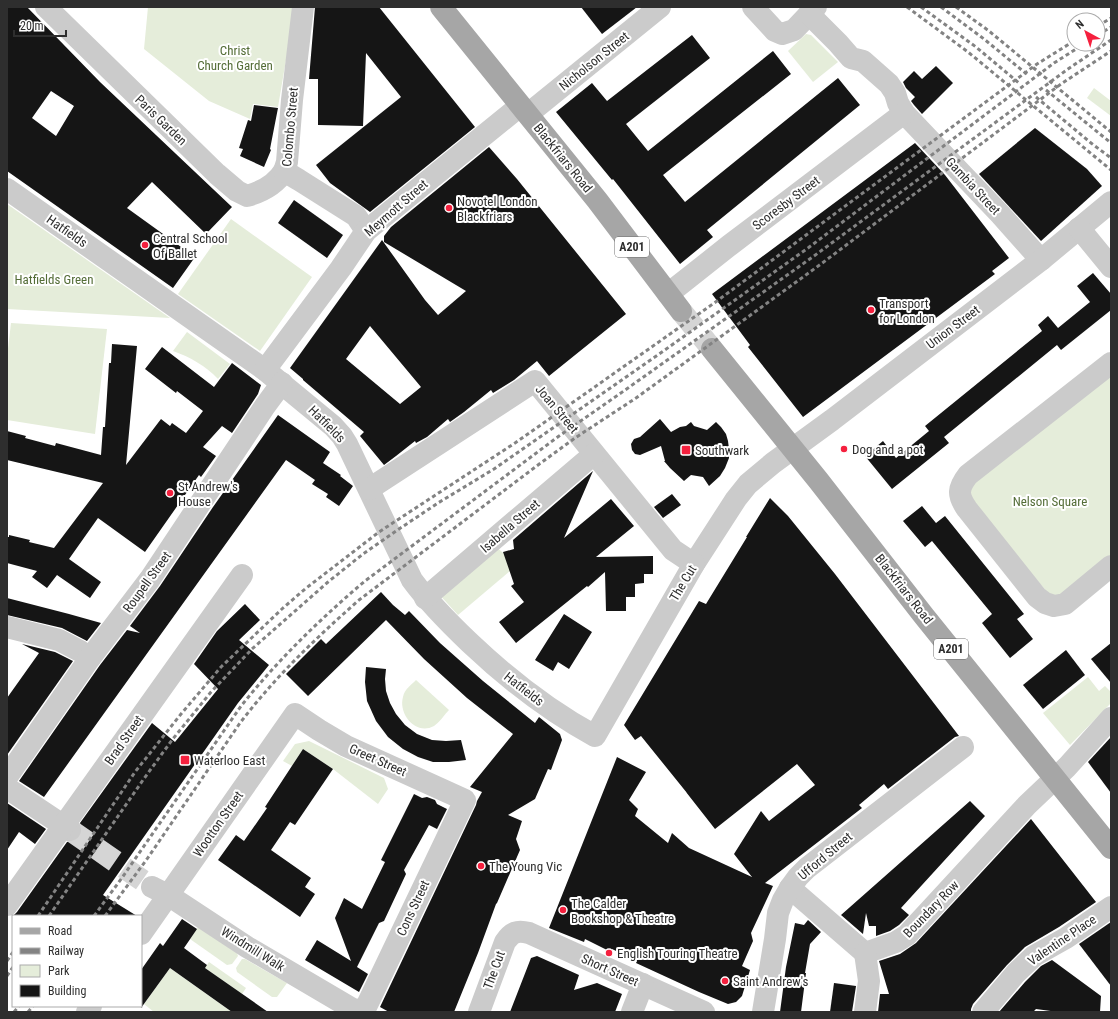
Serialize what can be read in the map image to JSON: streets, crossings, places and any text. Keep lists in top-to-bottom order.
{
  "streets": {
    "main road": ["Blackfriars Road", "A201"],
    "street": [
      "Nicholson Street",
      "Paris Garden",
      "Colombo Street",
      "Gambia Street",
      "Scoresby Street",
      "Meymott Street",
      "Hatfields",
      "Union Street",
      "Joan Street",
      "Isabella Street",
      "Roupell Street",
      "The Cut",
      "Brad Street",
      "Greet Street",
      "Wootton Street",
      "Ufford Street",
      "Cons Street",
      "Boundary Row",
      "Valentine Place",
      "Windmill Walk",
      "Short Street"
    ]
  },
  "crossings": [
    ["Nicholson Street", "Blackfriars Road"],
    ["Nicholson Street", "Meymott Street"],
    ["Paris Garden", "Colombo Street"],
    ["Colombo Street", "Meymott Street"],
    ["Blackfriars Road", "Scoresby Street"],
    ["Blackfriars Road", "Meymott Street"],
    ["Blackfriars Road", "Union Street"],
    ["Blackfriars Road", "The Cut"],
    ["Blackfriars Road", "Boundary Row"],
    ["Gambia Street", "Scoresby Street"],
    ["Gambia Street", "Union Street"],
    ["Meymott Street", "Hatfields"],
    ["Hatfields", "Joan Street"],
    ["Hatfields", "Isabella Street"],
    ["Hatfields", "Roupell Street"],
    ["Hatfields", "The Cut"],
    ["Union Street", "The Cut"],
    ["Joan Street", "Isabella Street"],
    ["Joan Street", "The Cut"],
    ["The Cut", "Short Street"],
    ["Greet Street", "Wootton Street"],
    ["Greet Street", "Cons Street"],
    ["Wootton Street", "Windmill Walk"],
    ["Cons Street", "Windmill Walk"]
  ],
  "parks": ["Christ Church Garden", "Hatfields Green", "Nelson Square"],
  "places": {
    "other": [
      "Novotel London Blackfriars",
      "Central School Of Ballet",
      "Transport for London",
      "Dog and a pot",
      "St Andrew's House",
      "The Young Vic",
      "The Calder Bookshop & Theatre",
      "English Touring Theatre",
      "Saint Andrew's"
    ],
    "transit": ["Southwark", "Waterloo East"]
  },
  "legend": [
    "Road",
    "Railway",
    "Park",
    "Building"
  ],
  "scale_bar": "20 m",
  "north": "top left"
}
